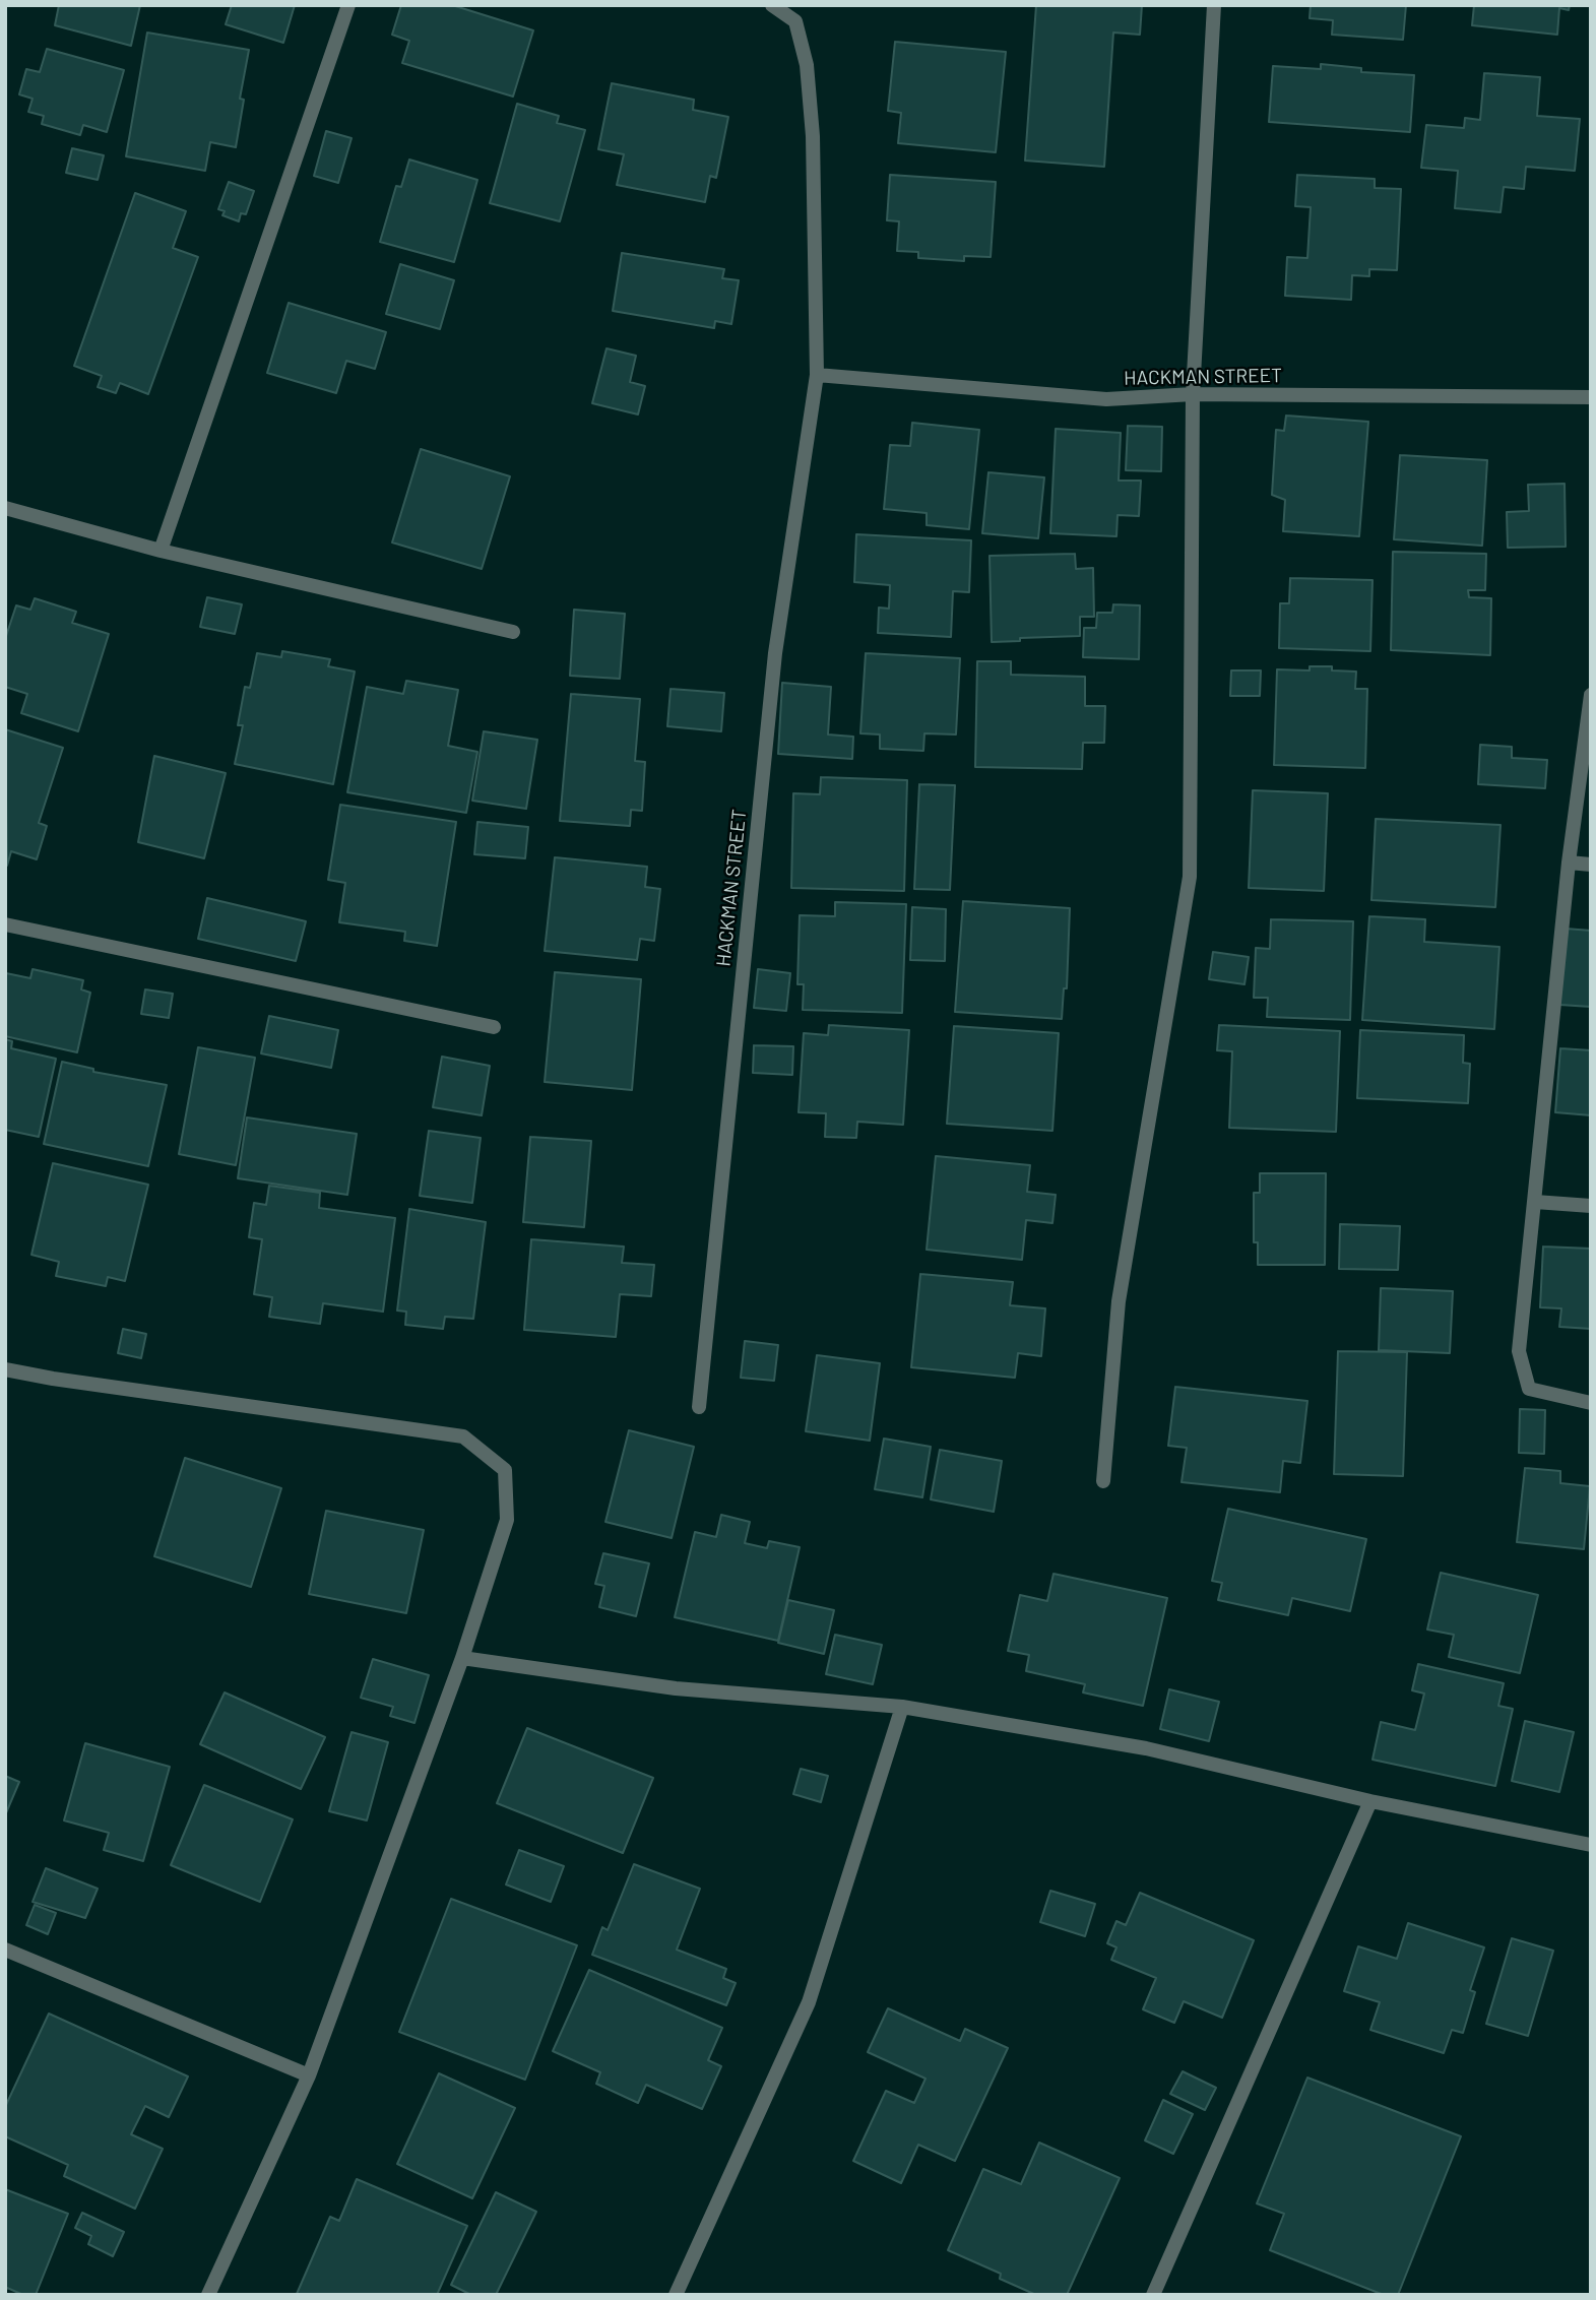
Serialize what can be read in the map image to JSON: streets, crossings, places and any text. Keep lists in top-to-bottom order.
{
  "streets": {
    "street": ["HACKMAN STREET"]
  }
}
